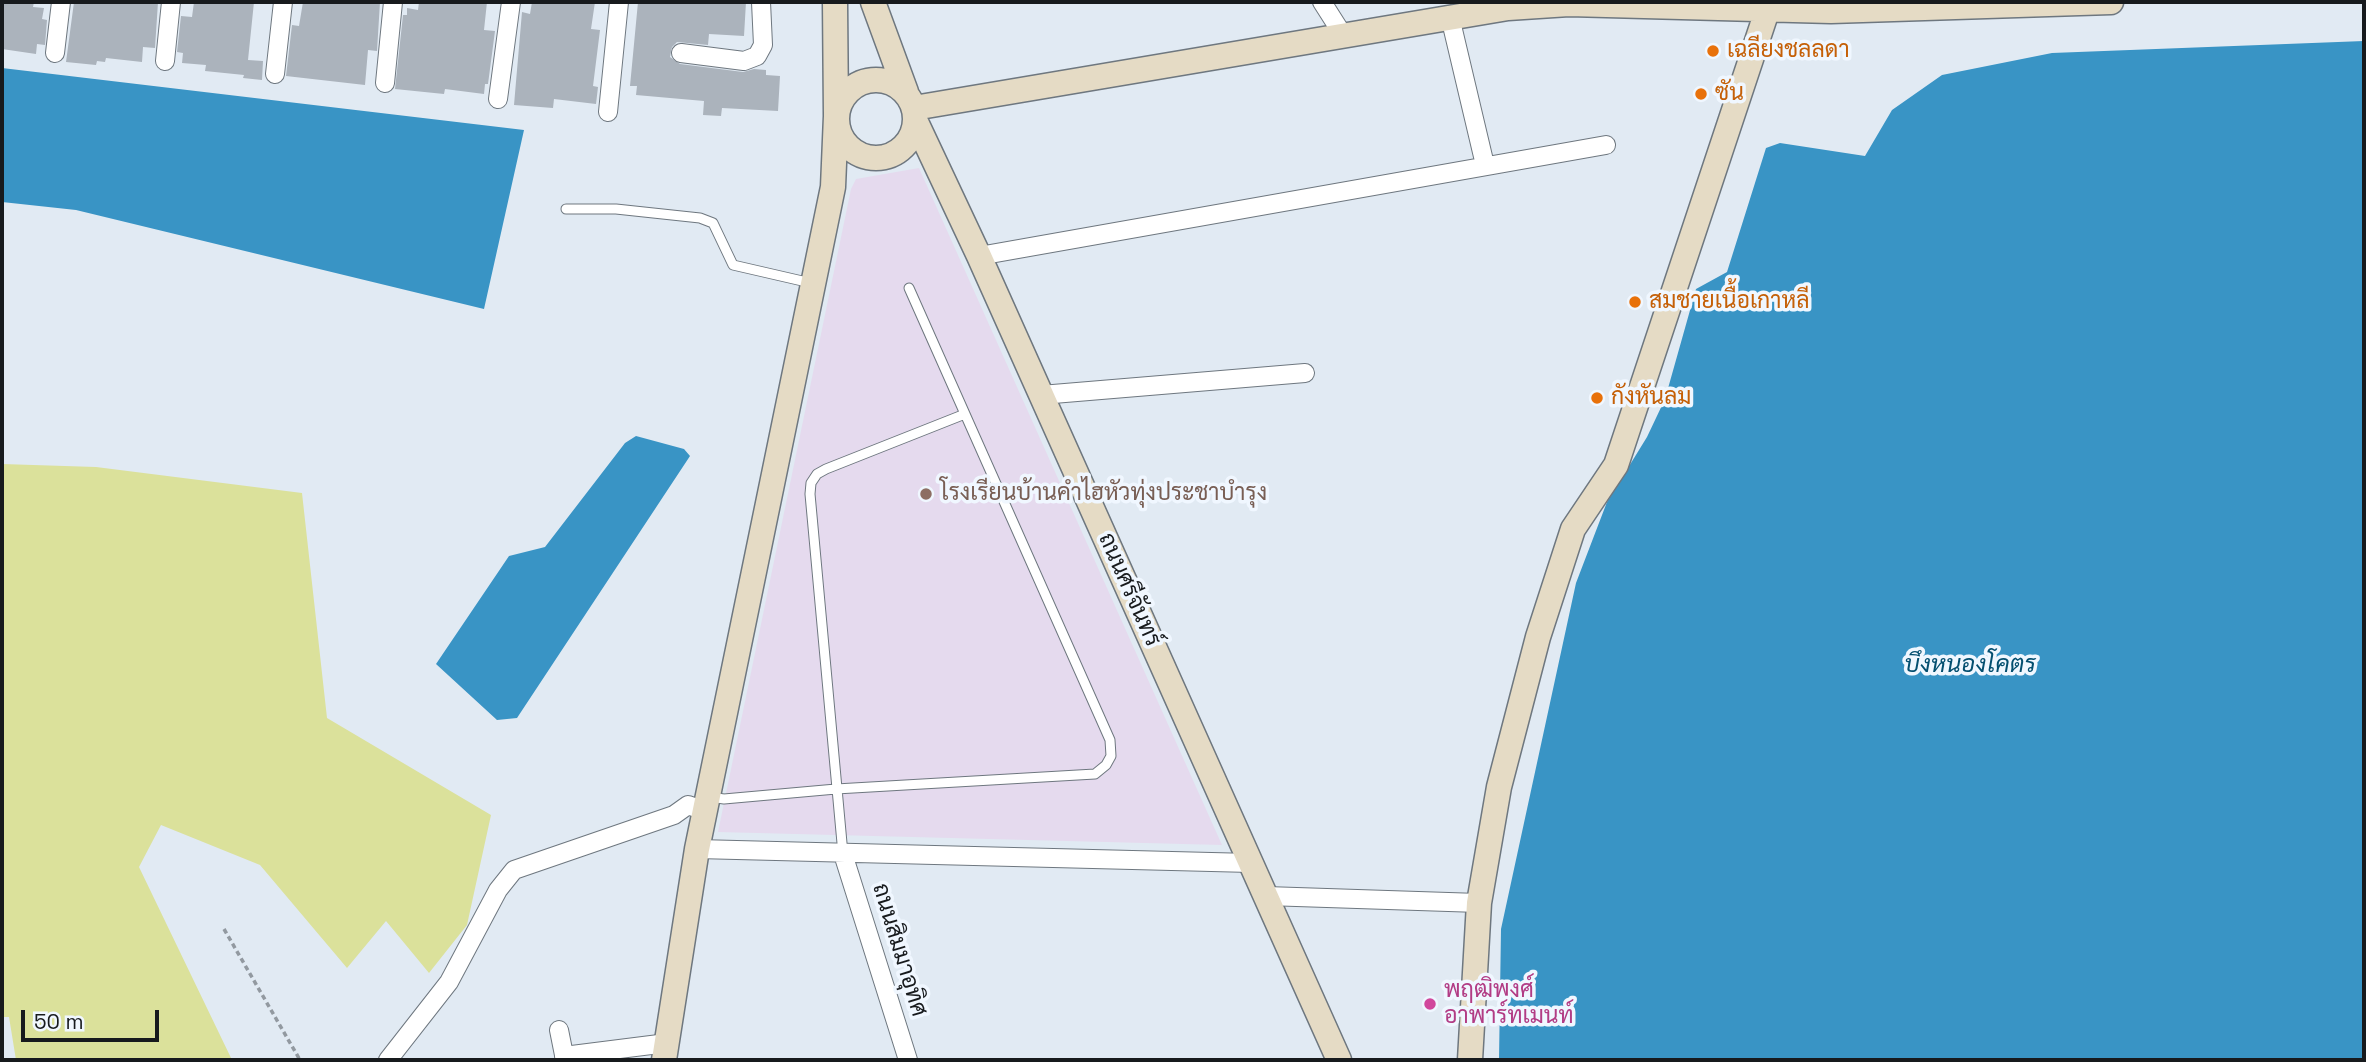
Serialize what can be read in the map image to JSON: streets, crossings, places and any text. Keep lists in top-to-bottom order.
{
  "streets": {
    "street": ["ถนนศรีจันทร์", "ถนนสิมมาอุทิศ"]
  },
  "water": ["บึงหนองโคตร"],
  "places": [
    "เฉลียงชลลดา",
    "ซัน",
    "สมชายเนื้อเกาหลี",
    "กังหันลม",
    "โรงเรียนบ้านคำไฮหัวทุ่งประชาบำรุง",
    "พฤฒิพงศ์ อาพาร์ทเมนท์"
  ],
  "scale_bar": "50 m"
}
